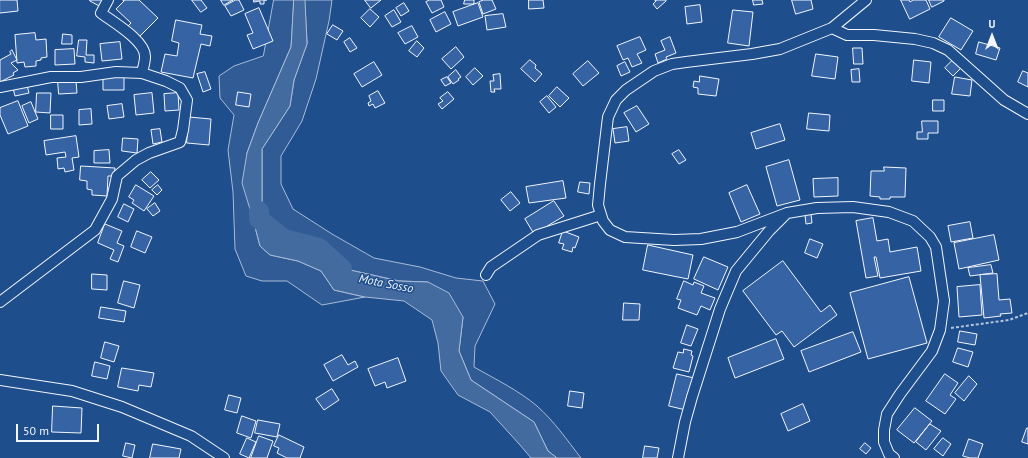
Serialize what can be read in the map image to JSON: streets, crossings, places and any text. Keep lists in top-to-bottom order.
{
  "water": ["Mota Sosso"],
  "scale_bar": "50 m",
  "north": "top"
}
